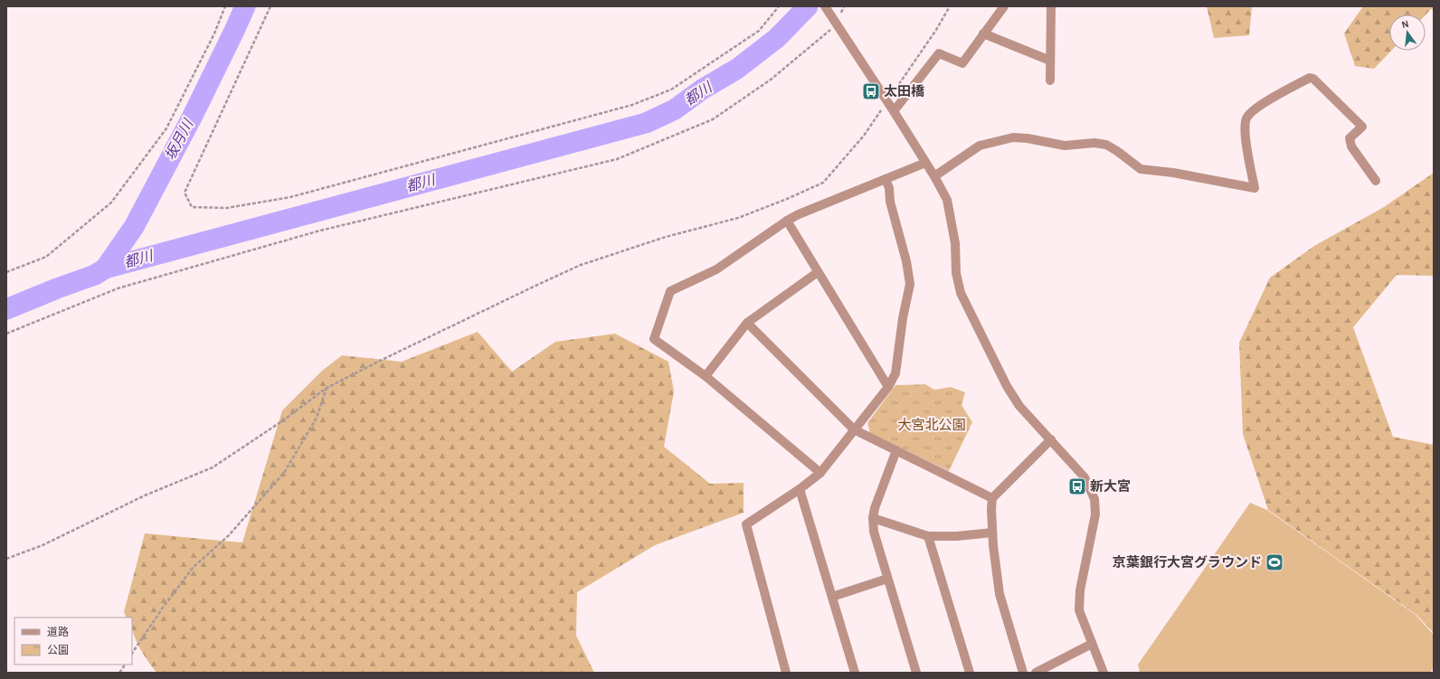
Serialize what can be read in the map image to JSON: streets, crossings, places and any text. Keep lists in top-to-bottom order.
{
  "water": ["都川", "坂月川"],
  "parks": ["大宮北公園"],
  "places": {
    "bus stop": ["太田橋", "新大宮"],
    "sports": ["京葉銀行大宮グラウンド"]
  },
  "legend": ["道路", "公園"],
  "north": "top"
}
